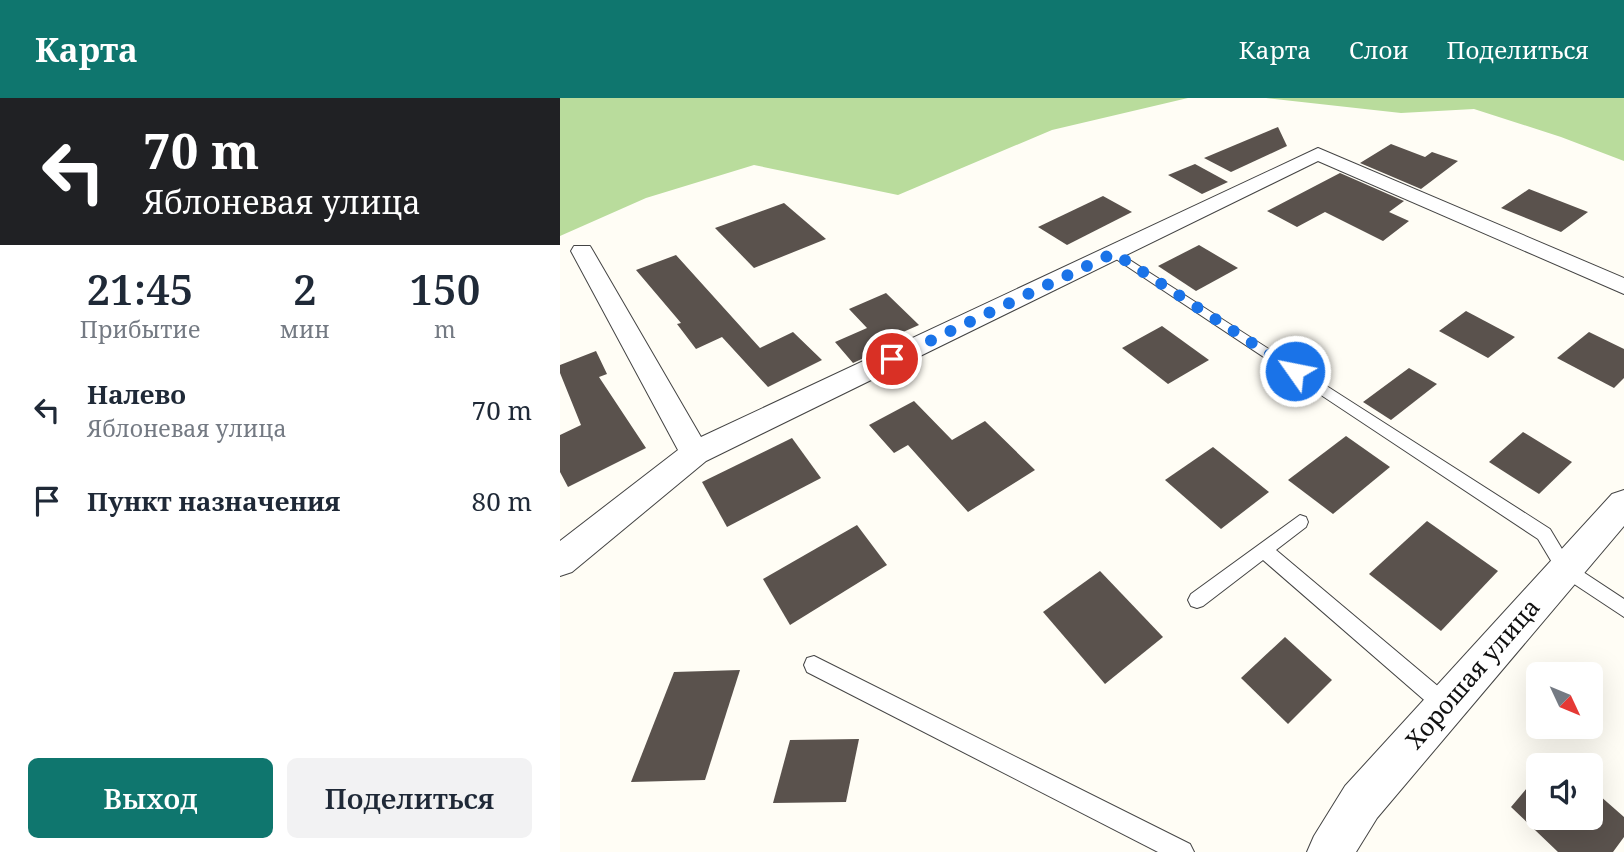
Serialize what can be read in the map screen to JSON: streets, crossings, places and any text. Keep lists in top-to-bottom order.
{
  "streets": {
    "street": ["Хорошая улица"]
  },
  "north": "bottom right",
  "page": {
    "header": "Карта",
    "nav": ["Карта", "Слои", "Поделиться"],
    "turn": ["70 m", "Яблоневая улица"],
    "eta": [
      "21:45",
      "Прибытие",
      "2",
      "мин",
      "150",
      "m"
    ],
    "list": [
      {
        "name": "Налево",
        "note": "Яблоневая улица",
        "value": "70 m"
      },
      {
        "name": "Пункт назначения",
        "value": "80 m"
      }
    ],
    "buttons": ["Выход", "Поделиться"]
  }
}
